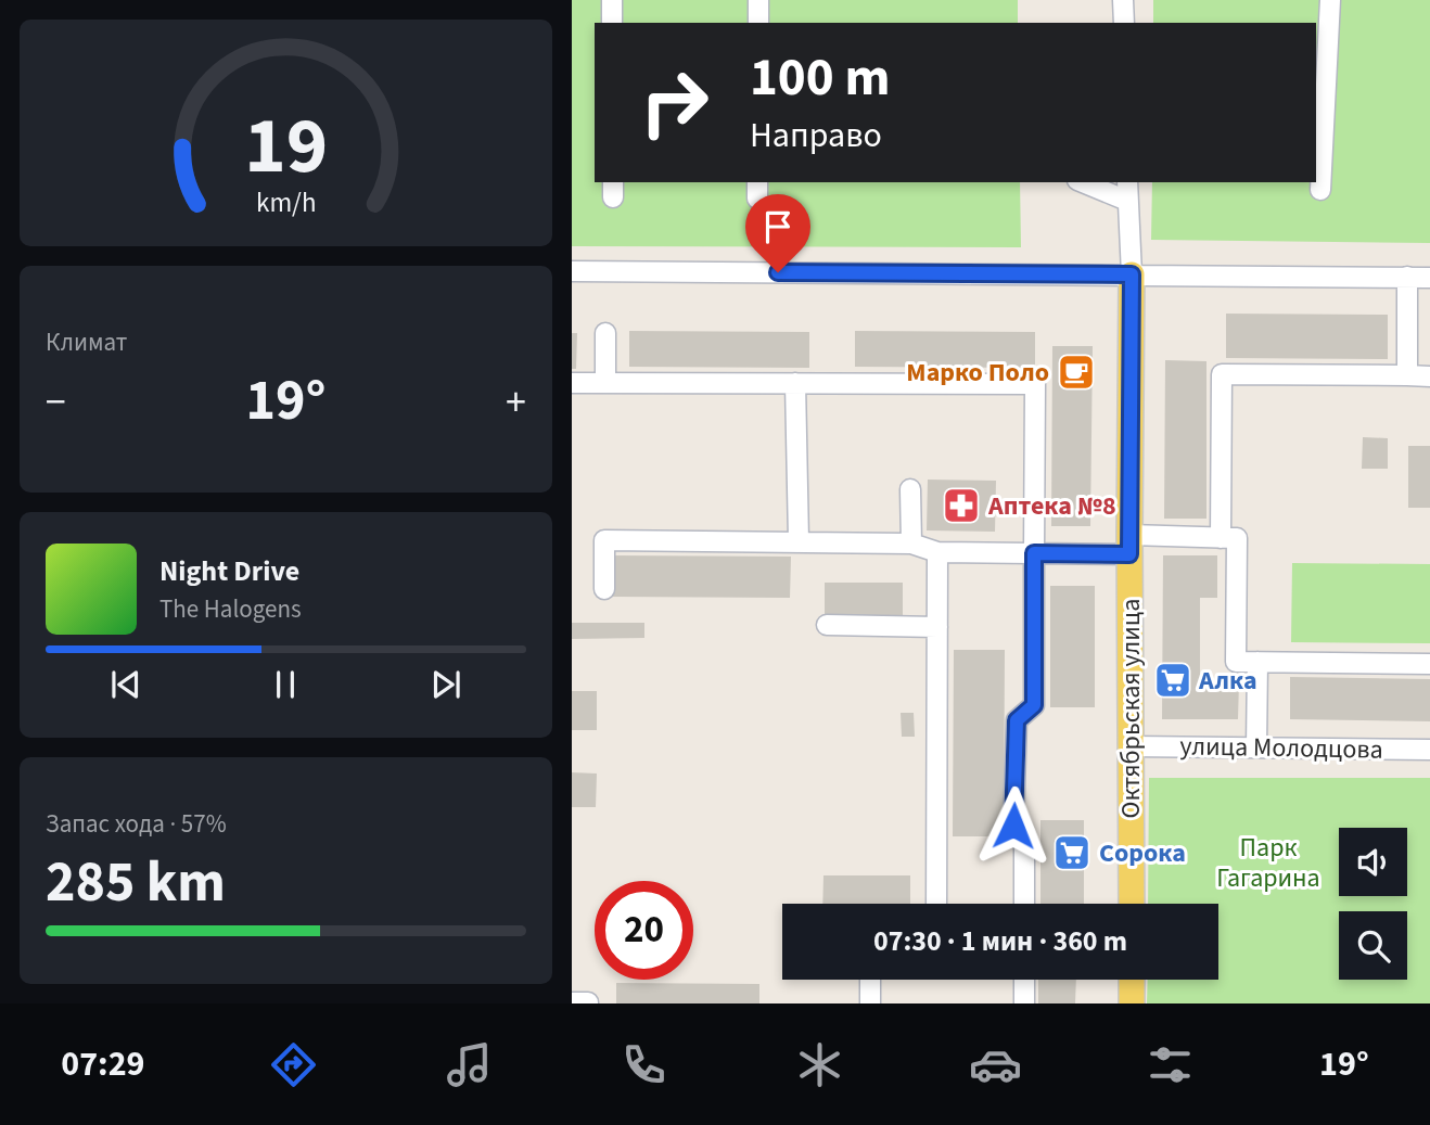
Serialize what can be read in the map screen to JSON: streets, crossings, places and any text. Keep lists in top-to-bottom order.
{
  "streets": {
    "main road": ["Октябрьская улица"],
    "street": ["улица Молодцова"]
  },
  "crossings": [
    ["Октябрьская улица", "улица Молодцова"]
  ],
  "parks": ["Парк Гагарина"],
  "places": {
    "cafe": ["Марко Поло"],
    "pharmacy": ["Аптека №8"],
    "supermarket": ["Алка", "Сорока"]
  },
  "page": {
    "turn": ["100 m", "Направо"],
    "tile": [
      "Климат",
      ["Запас хода · 57%", "285 km"]
    ],
    "heat": ["−", "19°", "+"],
    "song": ["Night Drive", "The Halogens"],
    "limit": "20",
    "trip": "07:30 · 1 мин · 360 m",
    "tabs": ["07:29", "19°"],
    "gauge": ["19", "km/h"]
  }
}
